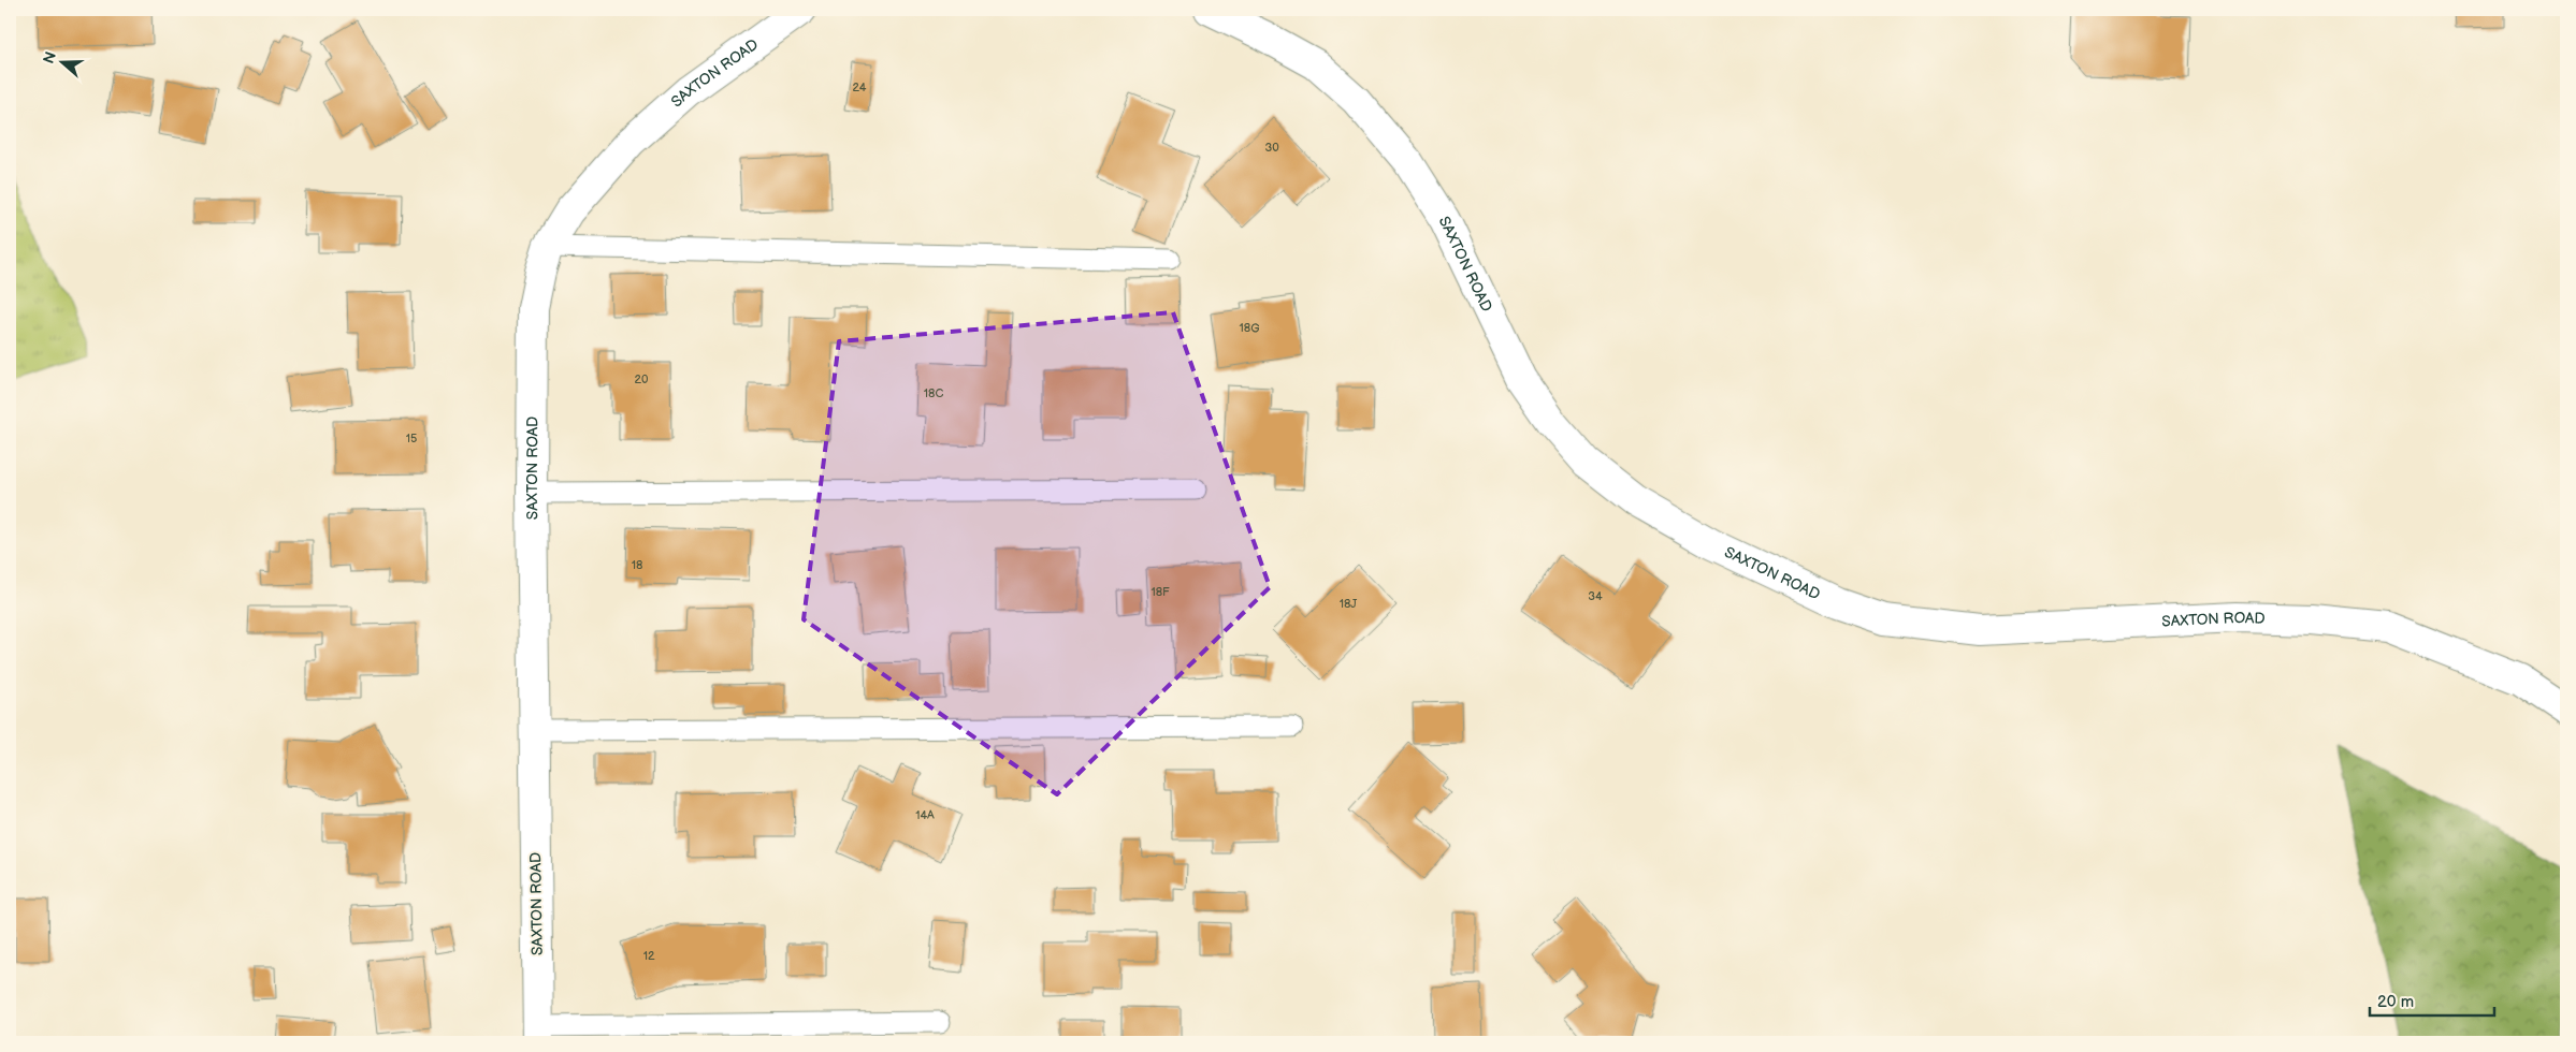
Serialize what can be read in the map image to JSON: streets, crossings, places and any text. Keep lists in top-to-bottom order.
{
  "streets": {
    "street": ["SAXTON ROAD"]
  },
  "house_numbers": [
    "24",
    "30",
    "18G",
    "20",
    "18C",
    "15",
    "18",
    "18F",
    "34",
    "18J",
    "14A",
    "12"
  ],
  "scale_bar": "20 m",
  "north": "left"
}
